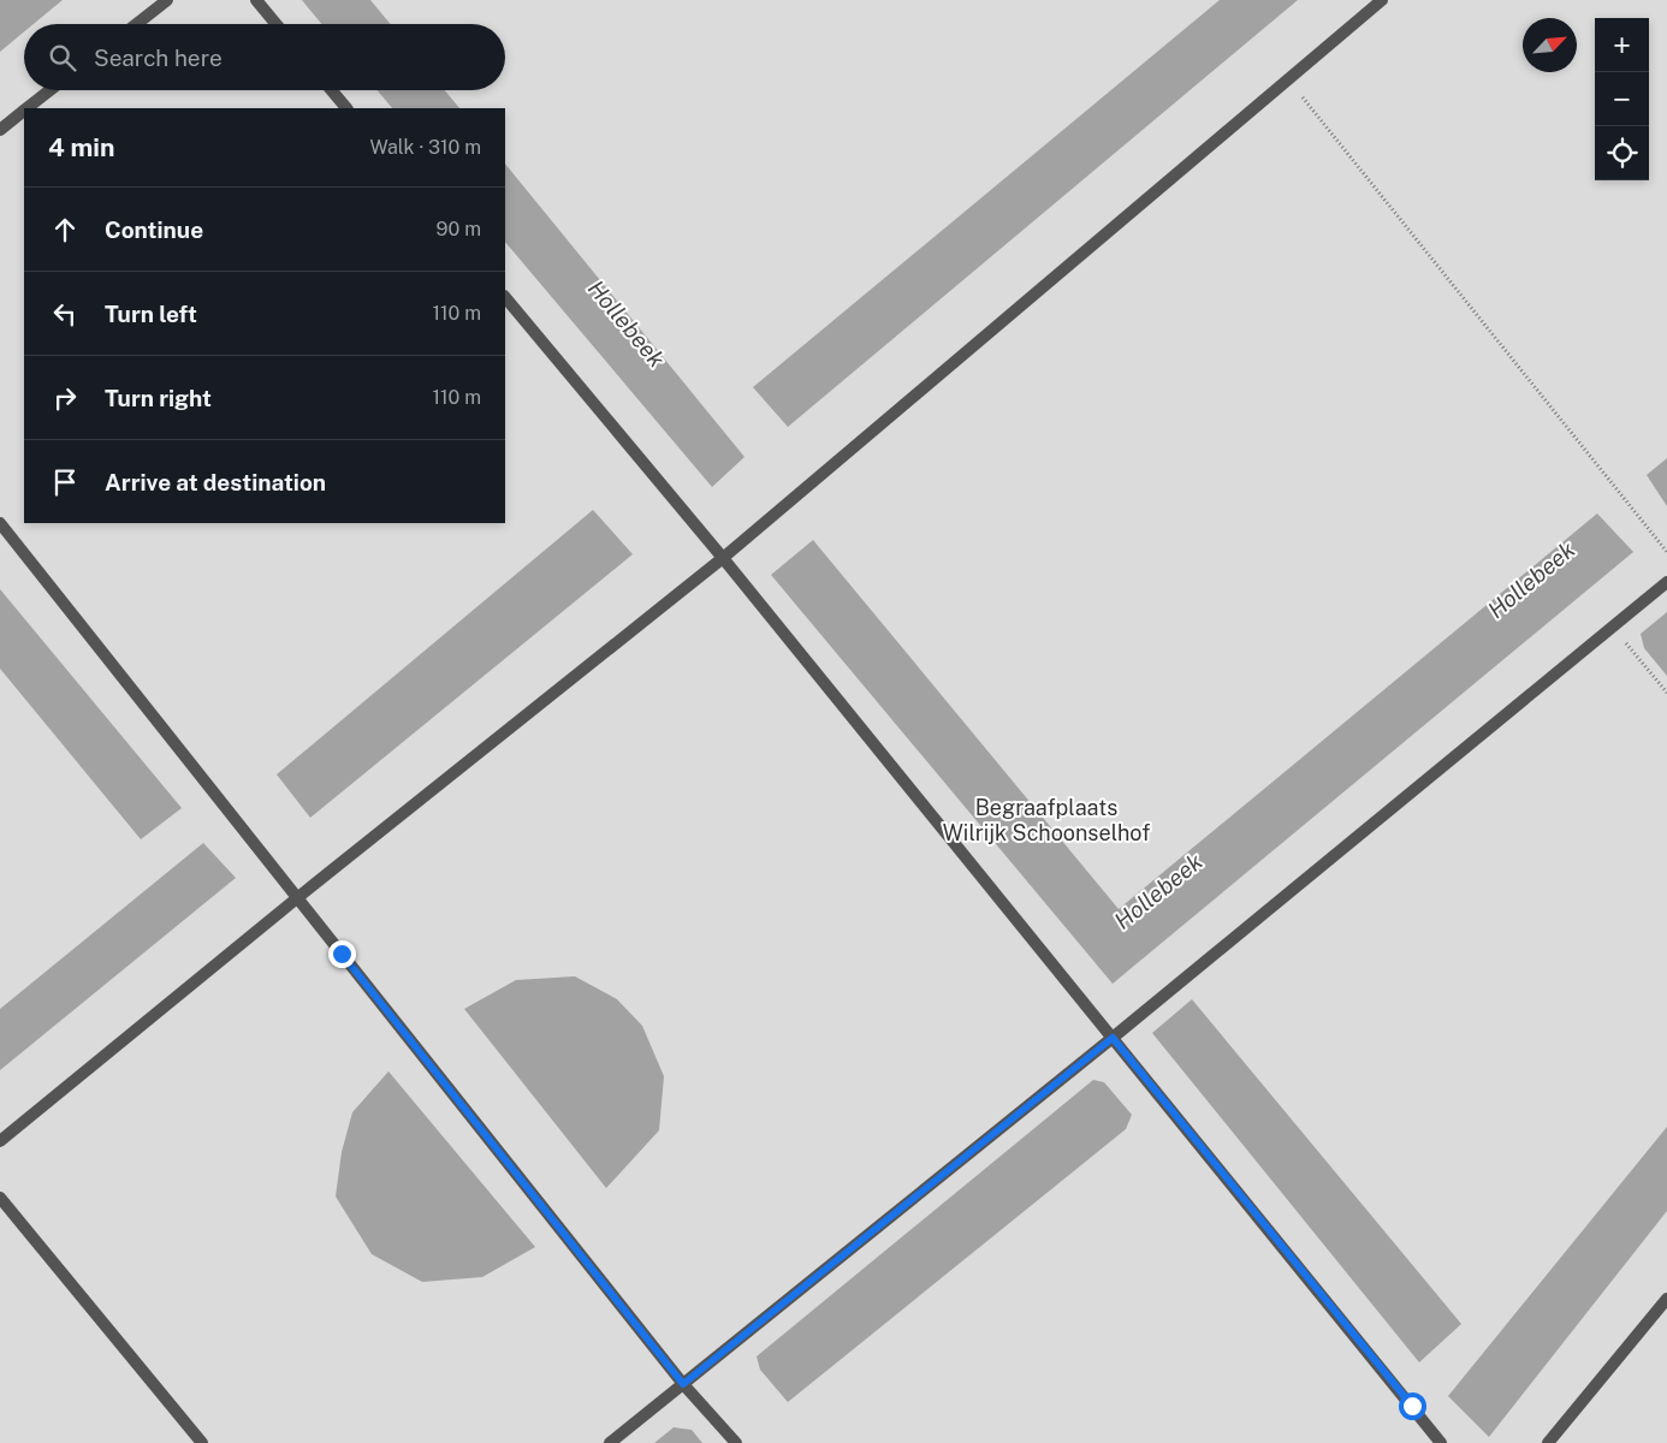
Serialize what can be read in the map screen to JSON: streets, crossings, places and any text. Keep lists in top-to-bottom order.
{
  "water": ["Hollebeek"],
  "parks": ["Begraafplaats Wilrijk Schoonselhof"],
  "north": "top right",
  "page": {
    "map_buttons": ["+", "−"],
    "search": "Search here",
    "heading": ["4 min", "Walk · 310 m"],
    "list": [
      ["Continue", "90 m"],
      ["Turn left", "110 m"],
      ["Turn right", "110 m"],
      "Arrive at destination"
    ]
  }
}
